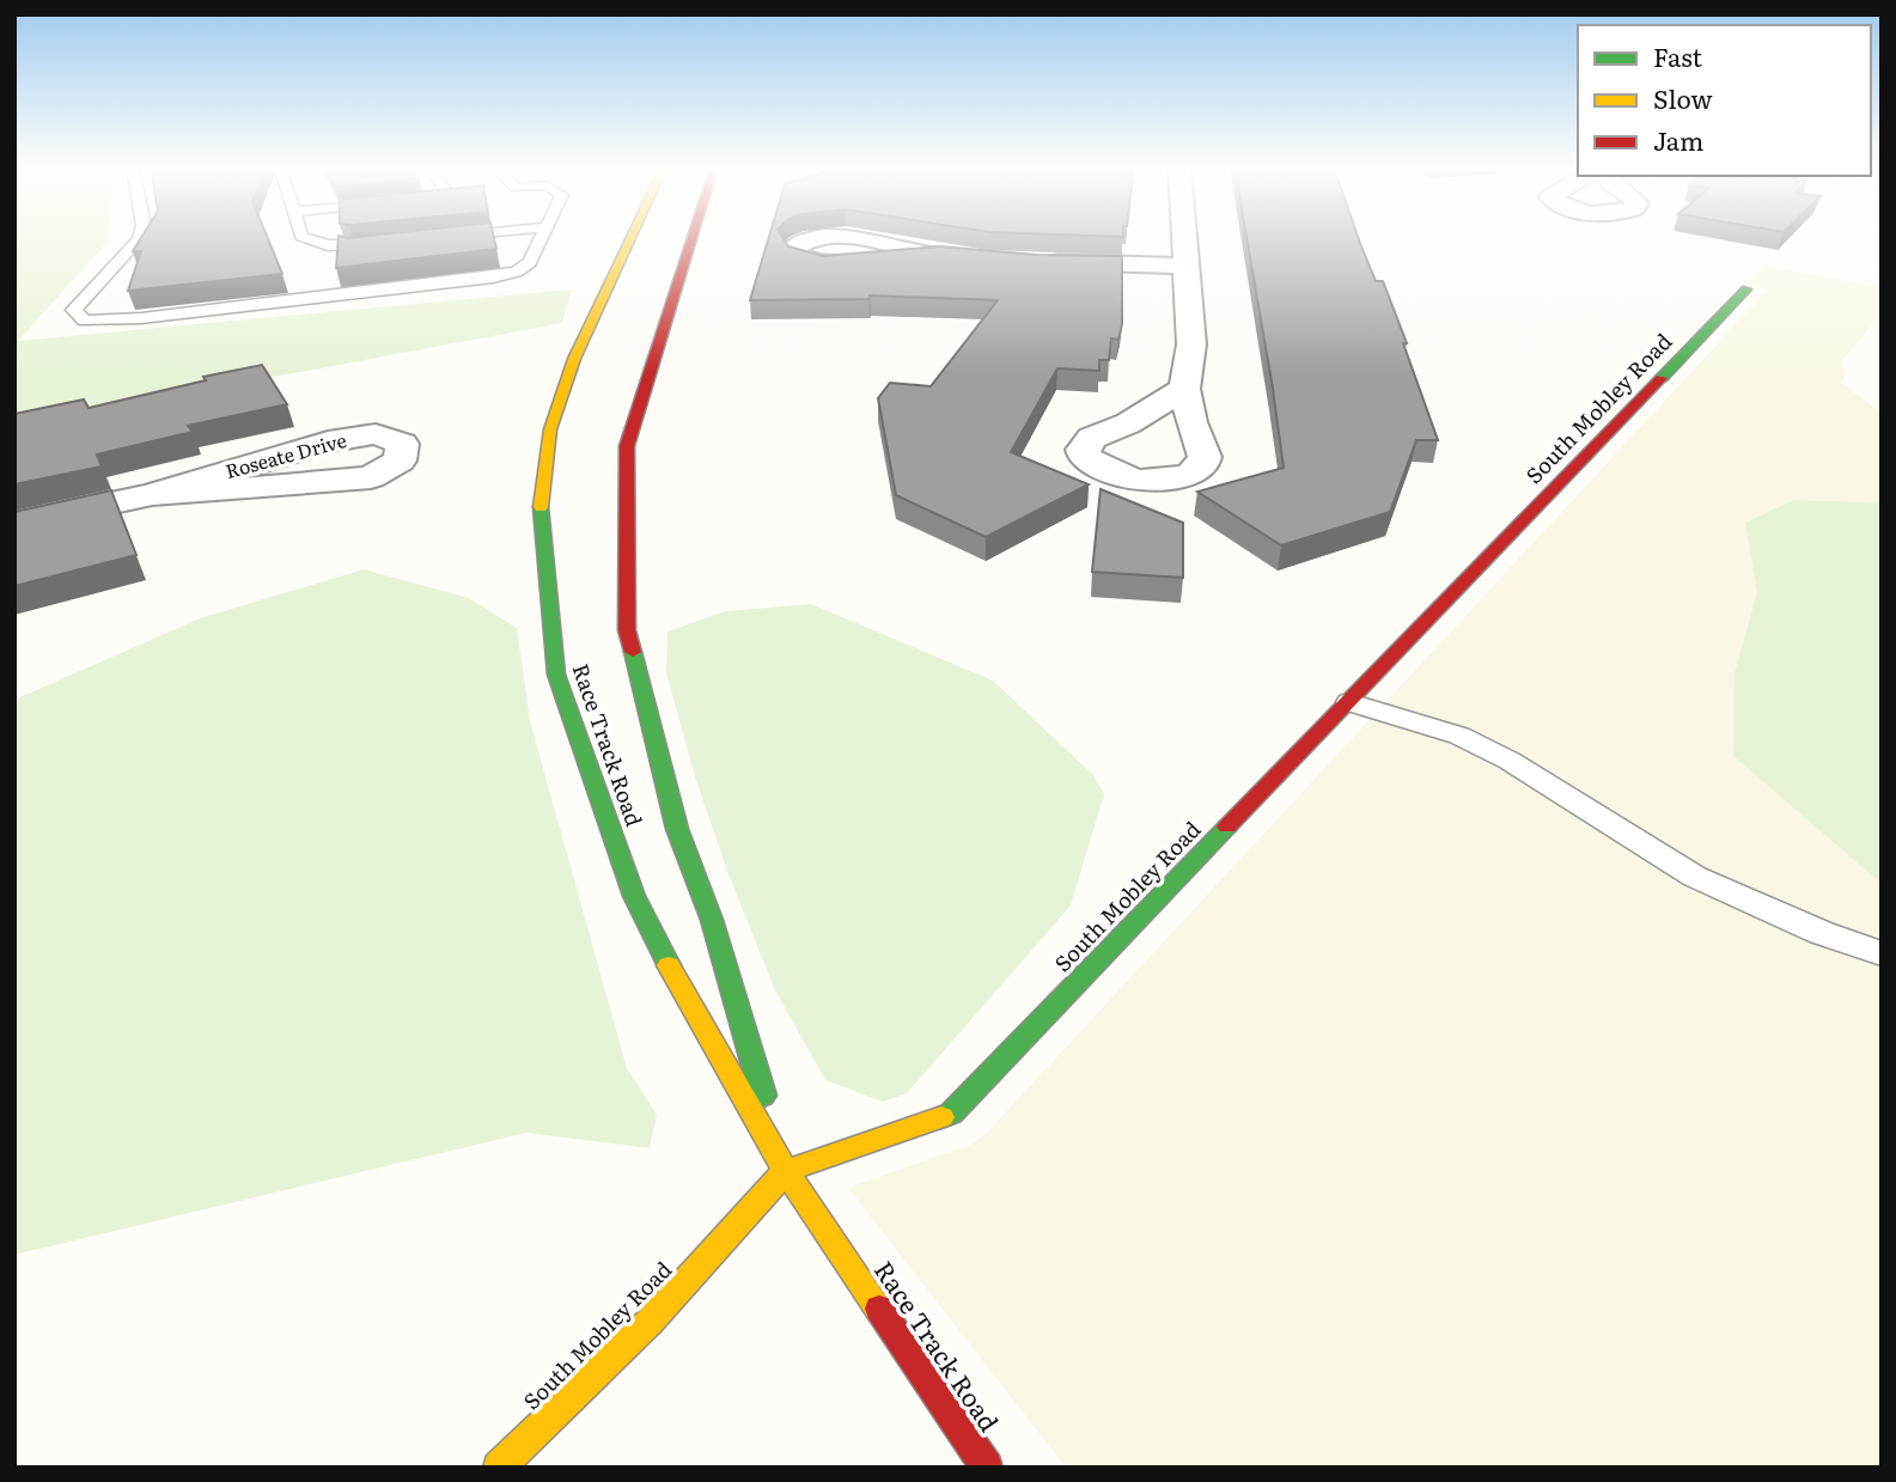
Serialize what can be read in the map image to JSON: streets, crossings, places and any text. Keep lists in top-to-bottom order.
{
  "streets": {
    "main road": ["South Mobley Road", "Race Track Road"],
    "street": ["Roseate Drive"]
  },
  "crossings": [
    ["South Mobley Road", "Race Track Road"]
  ],
  "legend": ["Fast", "Slow", "Jam"]
}
